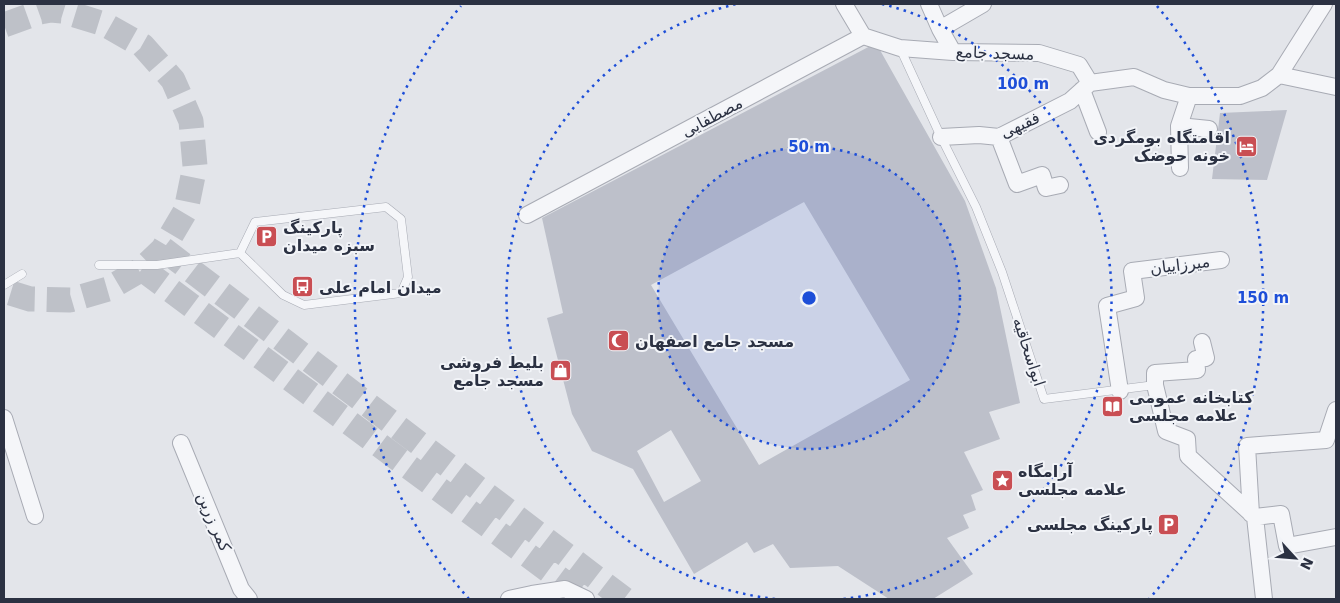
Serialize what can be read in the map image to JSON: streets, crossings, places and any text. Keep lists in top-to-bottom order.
{
  "streets": {
    "street": [
      "مسجد جامع",
      "مصطفایی",
      "فقیهی",
      "میرزاییان",
      "کمر زرین"
    ],
    "lane": ["ابواسحاقیه"]
  },
  "crossings": [
    ["مسجد جامع", "فقیهی"],
    ["مسجد جامع", "ابواسحاقیه"],
    ["فقیهی", "ابواسحاقیه"],
    ["میرزاییان", "ابواسحاقیه"]
  ],
  "places": {
    "hotel": ["اقامتگاه بومگردی خونه حوضک"],
    "parking": ["پارکینگ سبزه میدان", "پارکینگ مجلسی"],
    "bus stop": ["میدان امام علی"],
    "mosque": ["مسجد جامع اصفهان"],
    "shop": ["بلیط فروشی مسجد جامع"],
    "library": ["کتابخانه عمومی علامه مجلسی"],
    "place": ["آرامگاه علامه مجلسی"]
  },
  "north": "bottom right",
  "rings": ["100 m", "50 m", "150 m"]
}
